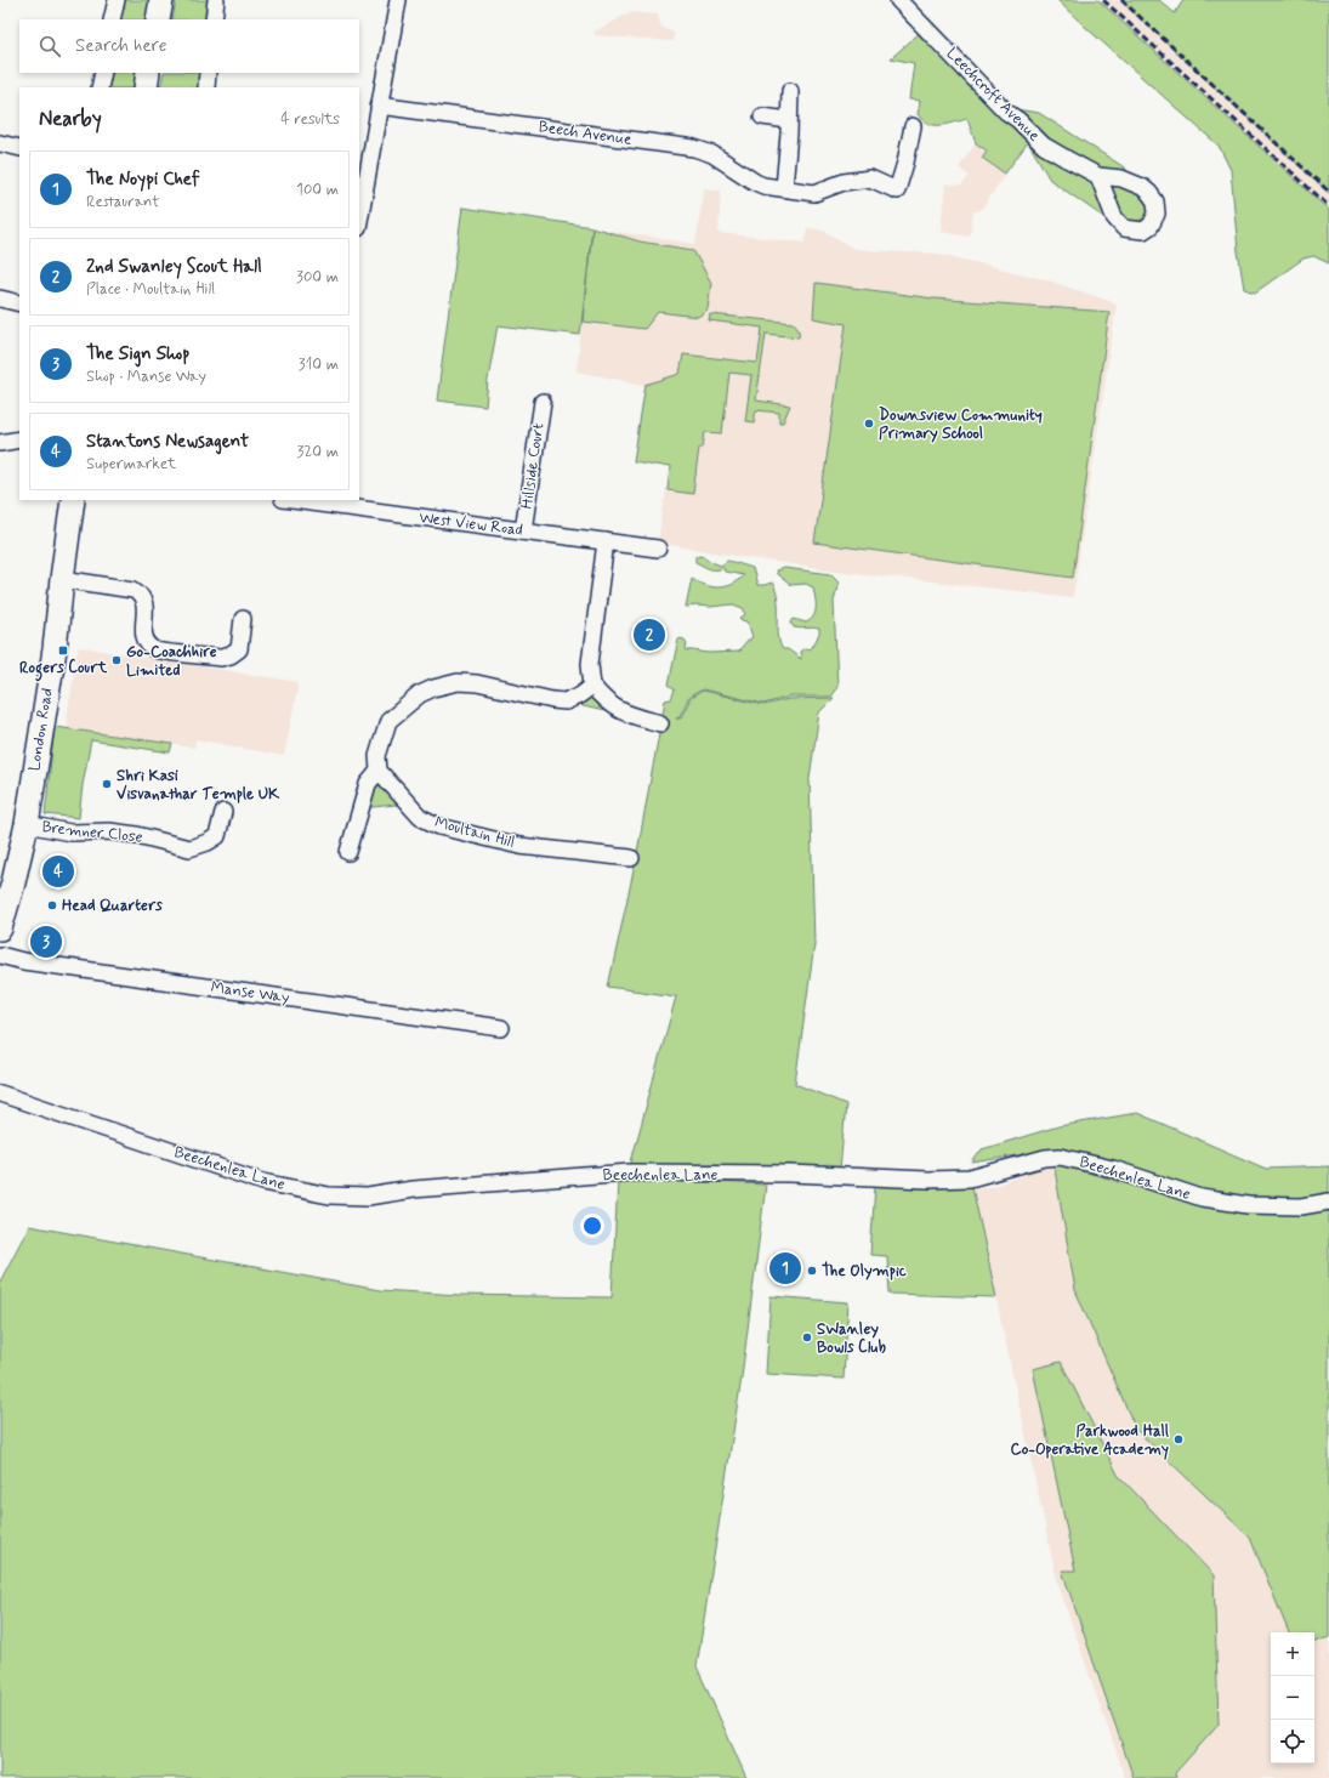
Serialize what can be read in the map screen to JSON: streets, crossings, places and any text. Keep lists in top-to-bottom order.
{
  "streets": {
    "main road": ["London Road"],
    "street": [
      "Leechcroft Avenue",
      "Beech Avenue",
      "Hillside Court",
      "West View Road",
      "Bremner Close",
      "Moultain Hill",
      "Manse Way",
      "Beechenlea Lane"
    ]
  },
  "crossings": [
    ["Hillside Court", "West View Road"],
    ["London Road", "Bremner Close"]
  ],
  "places": {
    "other": [
      "Downsview Community Primary School",
      "Go-Coachhire Limited",
      "Shri Kasi Visvanathar Temple UK",
      "Head Quarters",
      "The Olympic",
      "SWanley Bowls Club",
      "Parkwood Hall Co-Operative Academy"
    ],
    "transit": ["Rogers Court"]
  },
  "page": {
    "search": "Search here",
    "heading": ["Nearby", "4 results"],
    "list": [
      {
        "mark": "1",
        "name": "The Noypi Chef",
        "note": "Restaurant",
        "value": "100 m"
      },
      {
        "mark": "2",
        "name": "2nd Swanley Scout Hall",
        "note": "Place · Moultain Hill",
        "value": "300 m"
      },
      {
        "mark": "3",
        "name": "The Sign Shop",
        "note": "Shop · Manse Way",
        "value": "310 m"
      },
      {
        "mark": "4",
        "name": "Stantons Newsagent",
        "note": "Supermarket",
        "value": "320 m"
      }
    ],
    "pins": [
      "2",
      "4",
      "3",
      "1"
    ],
    "map_buttons": ["+", "−"]
  }
}
